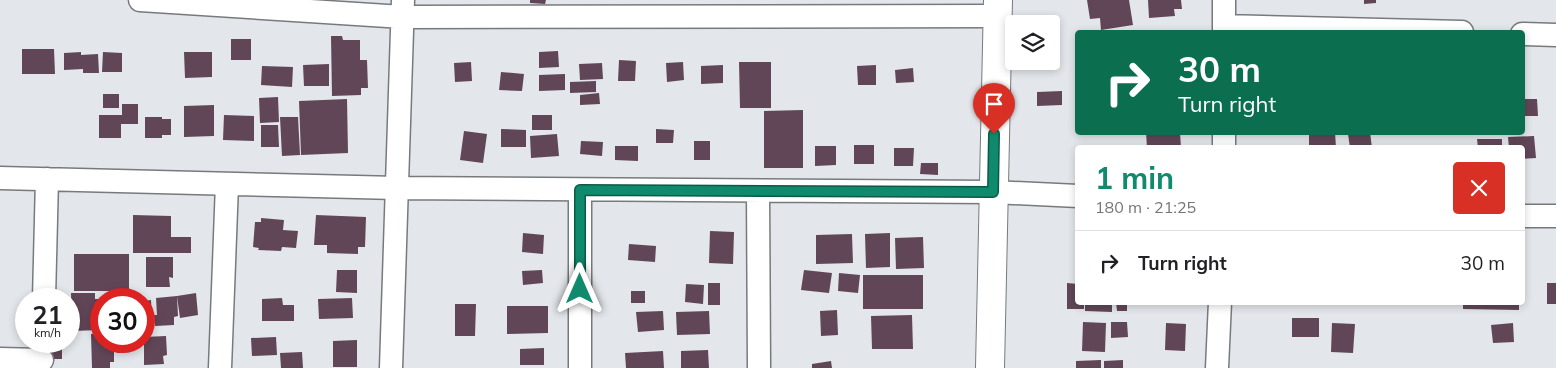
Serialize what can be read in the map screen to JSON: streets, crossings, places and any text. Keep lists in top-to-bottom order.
{
  "page": {
    "turn": ["30 m", "Turn right"],
    "heading": ["1 min", "180 m · 21:25"],
    "list": [
      {
        "name": "Turn right",
        "value": "30 m"
      }
    ],
    "speed": "21 km/h",
    "limit": "30"
  }
}
